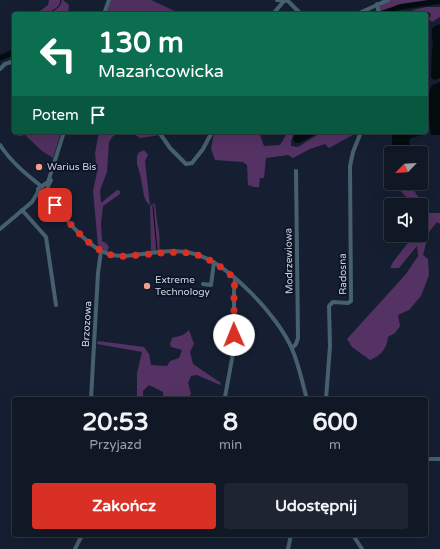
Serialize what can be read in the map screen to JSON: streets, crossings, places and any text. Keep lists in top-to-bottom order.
{
  "streets": {
    "street": ["Modrzewiowa", "Radosna", "Brzozowa"]
  },
  "places": ["Warius Bis", "Extreme Technology"],
  "north": "bottom left",
  "page": {
    "turn": ["130 m", "Mazańcowicka"],
    "then": "Potem",
    "eta": [
      "20:53",
      "Przyjazd",
      "8",
      "min",
      "600",
      "m"
    ],
    "buttons": ["Zakończ", "Udostępnij"]
  }
}
